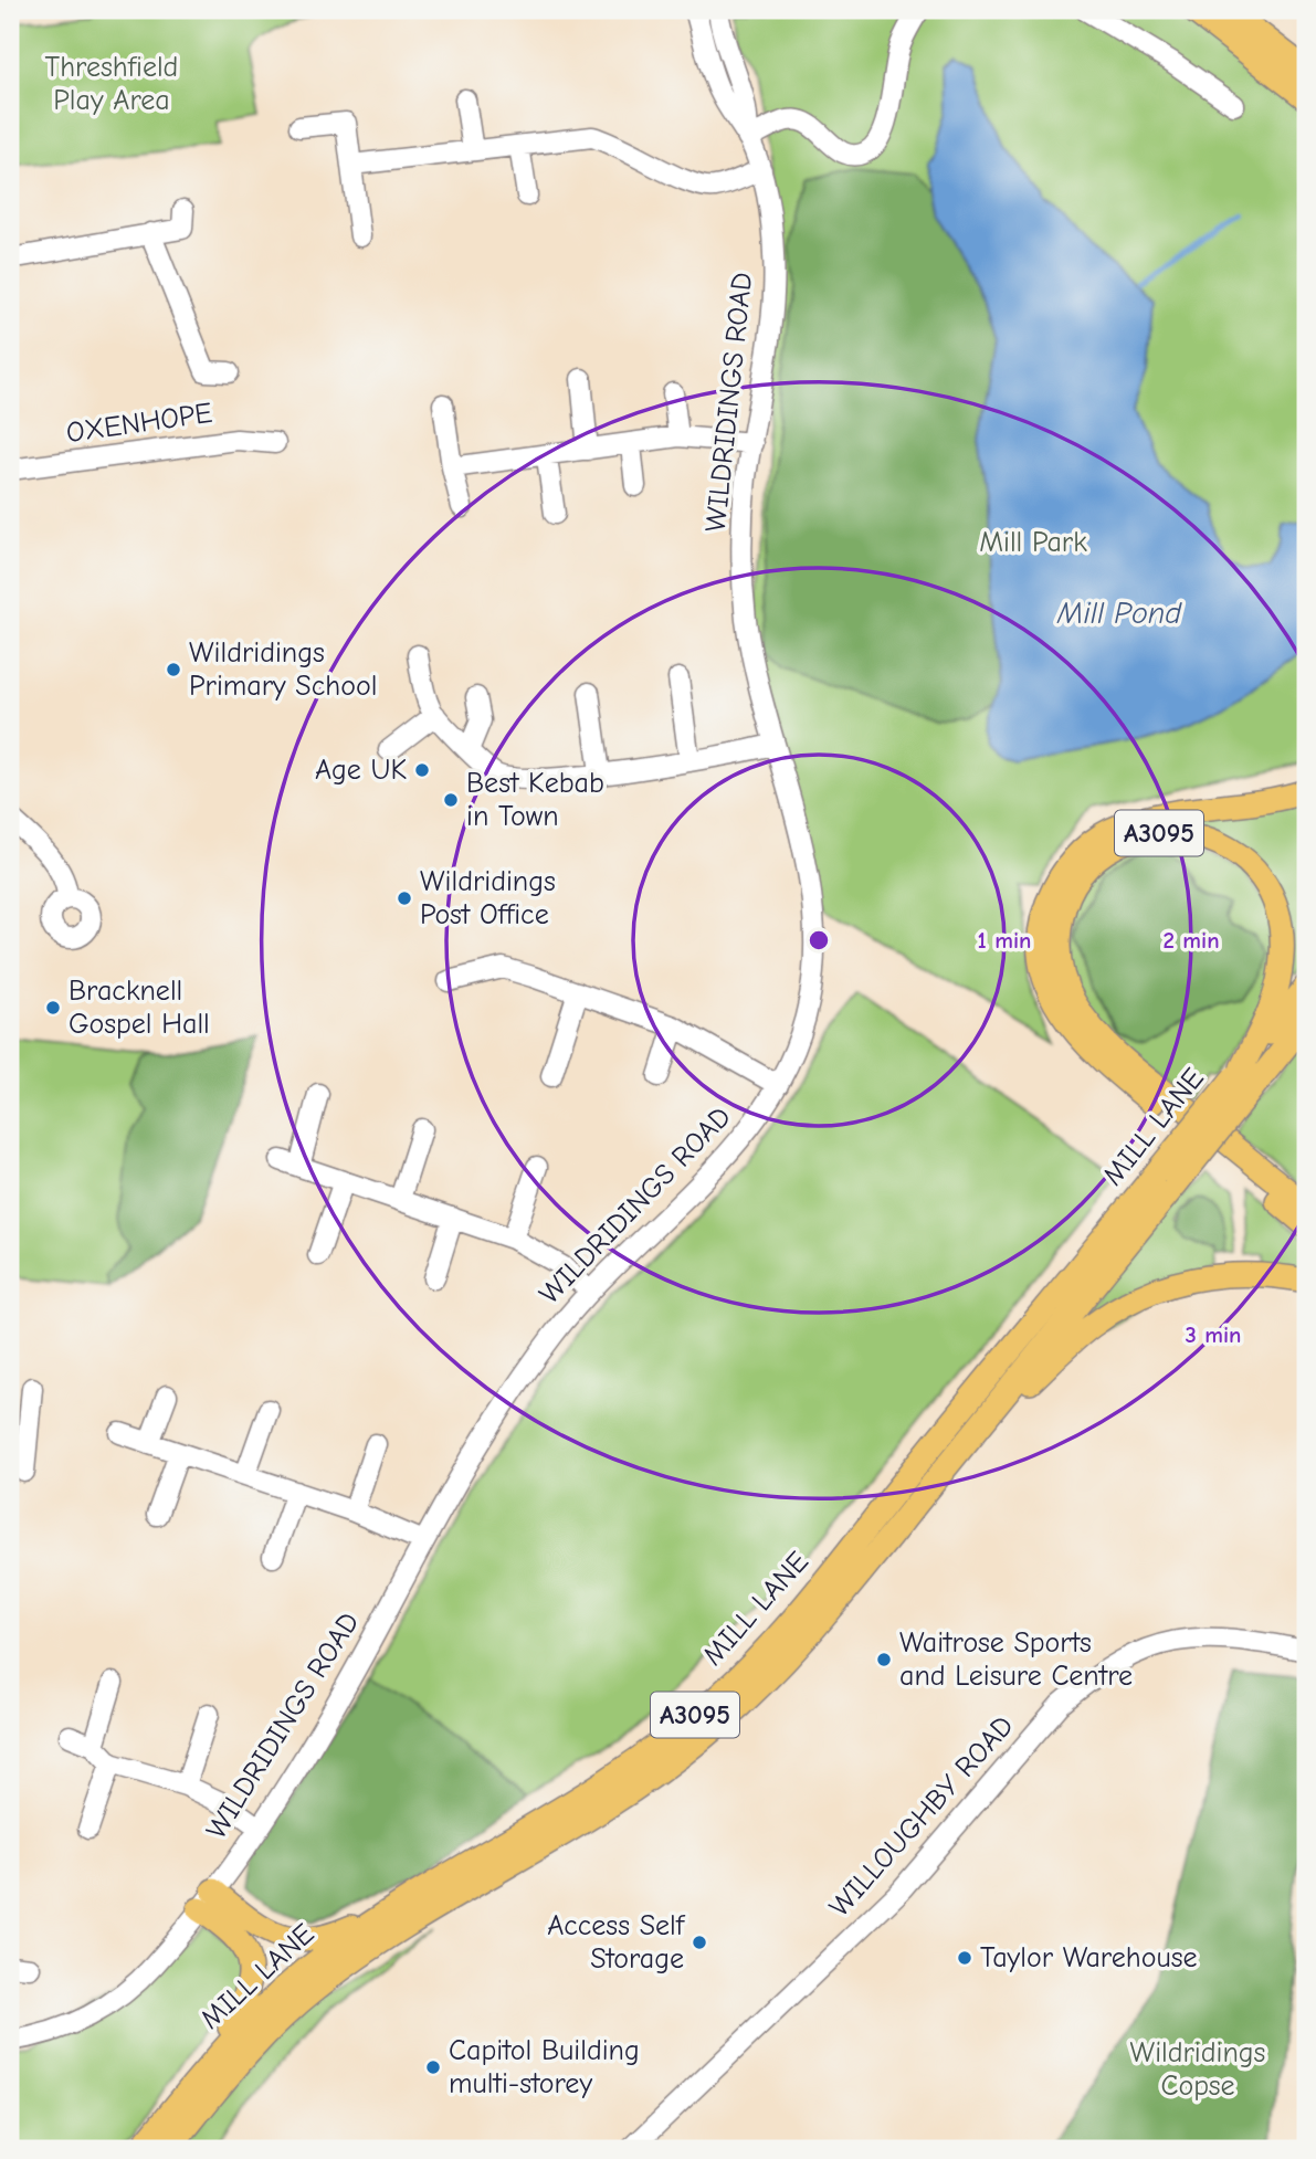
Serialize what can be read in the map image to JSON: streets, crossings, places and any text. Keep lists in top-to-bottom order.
{
  "streets": {
    "main road": ["A3095", "MILL LANE"],
    "street": ["WILDRIDINGS ROAD", "OXENHOPE", "WILLOUGHBY ROAD"]
  },
  "crossings": [
    ["A3095", "MILL LANE"]
  ],
  "water": ["Mill Pond"],
  "parks": ["Threshfield Play Area", "Mill Park", "Wildridings Copse"],
  "places": [
    "Wildridings Primary School",
    "Age UK",
    "Best Kebab in Town",
    "Wildridings Post Office",
    "Bracknell Gospel Hall",
    "Waitrose Sports and Leisure Centre",
    "Access Self Storage",
    "Taylor Warehouse",
    "Capitol Building multi-storey"
  ],
  "rings": ["1 min", "2 min", "3 min"]
}
